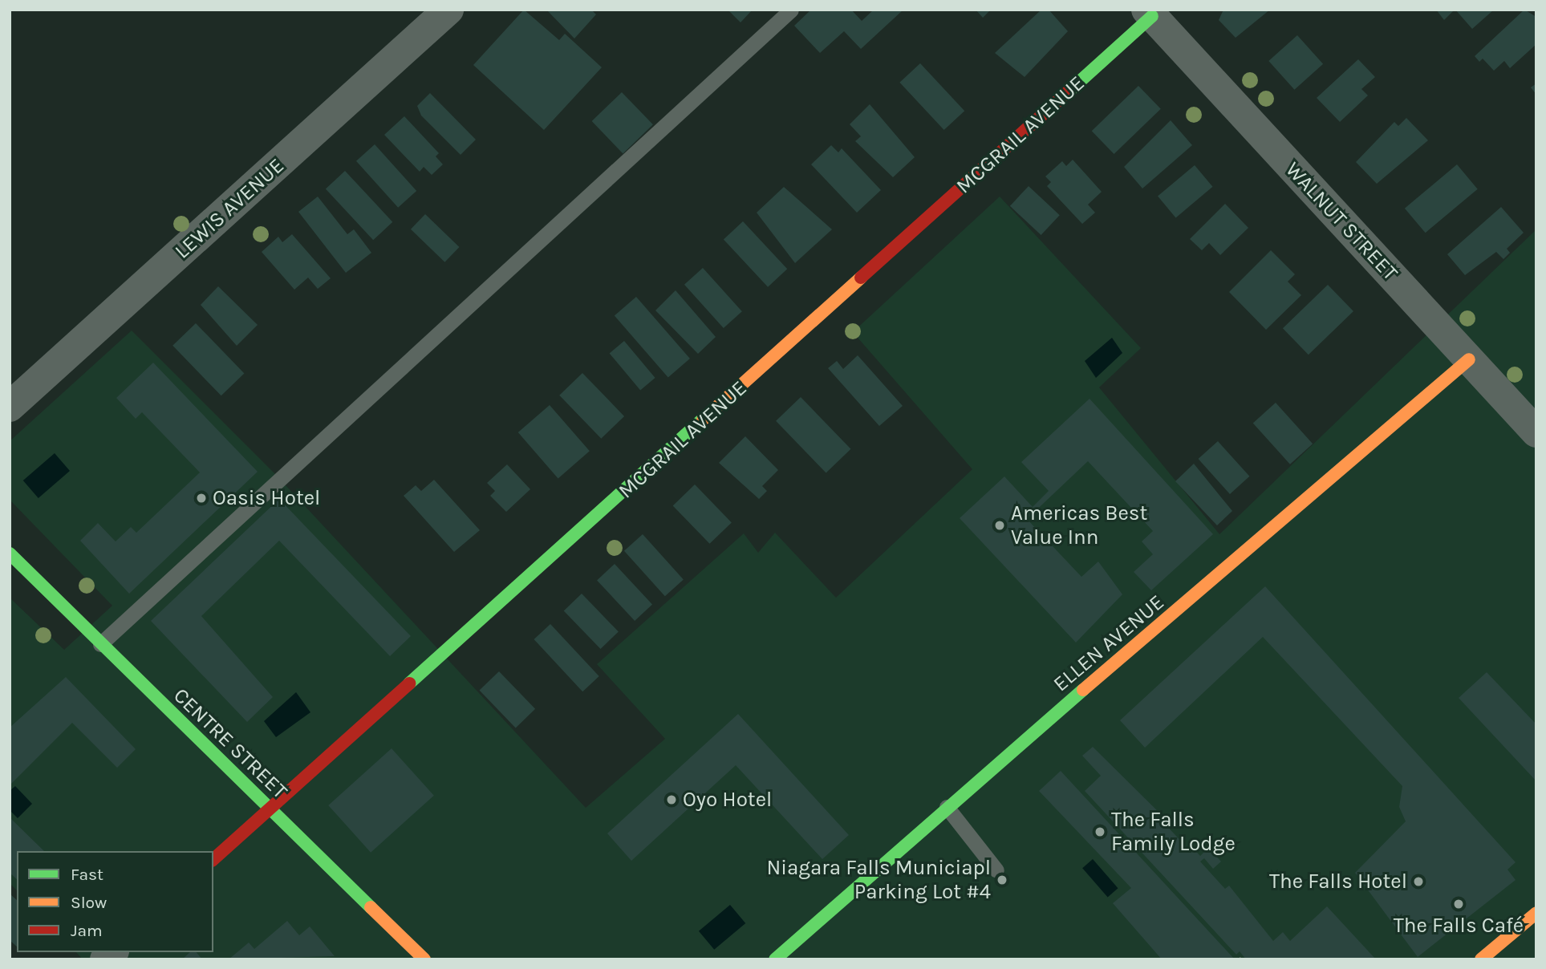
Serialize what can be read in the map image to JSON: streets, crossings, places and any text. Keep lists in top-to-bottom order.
{
  "streets": {
    "street": [
      "MCGRAIL AVENUE",
      "LEWIS AVENUE",
      "WALNUT STREET",
      "ELLEN AVENUE",
      "CENTRE STREET"
    ]
  },
  "crossings": [
    ["MCGRAIL AVENUE", "WALNUT STREET"],
    ["MCGRAIL AVENUE", "CENTRE STREET"],
    ["WALNUT STREET", "ELLEN AVENUE"]
  ],
  "places": [
    "Oasis Hotel",
    "Americas Best Value Inn",
    "Oyo Hotel",
    "The Falls Family Lodge",
    "Niagara Falls Municiapl Parking Lot #4",
    "The Falls Hotel",
    "The Falls Café"
  ],
  "legend": ["Fast", "Slow", "Jam"]
}
